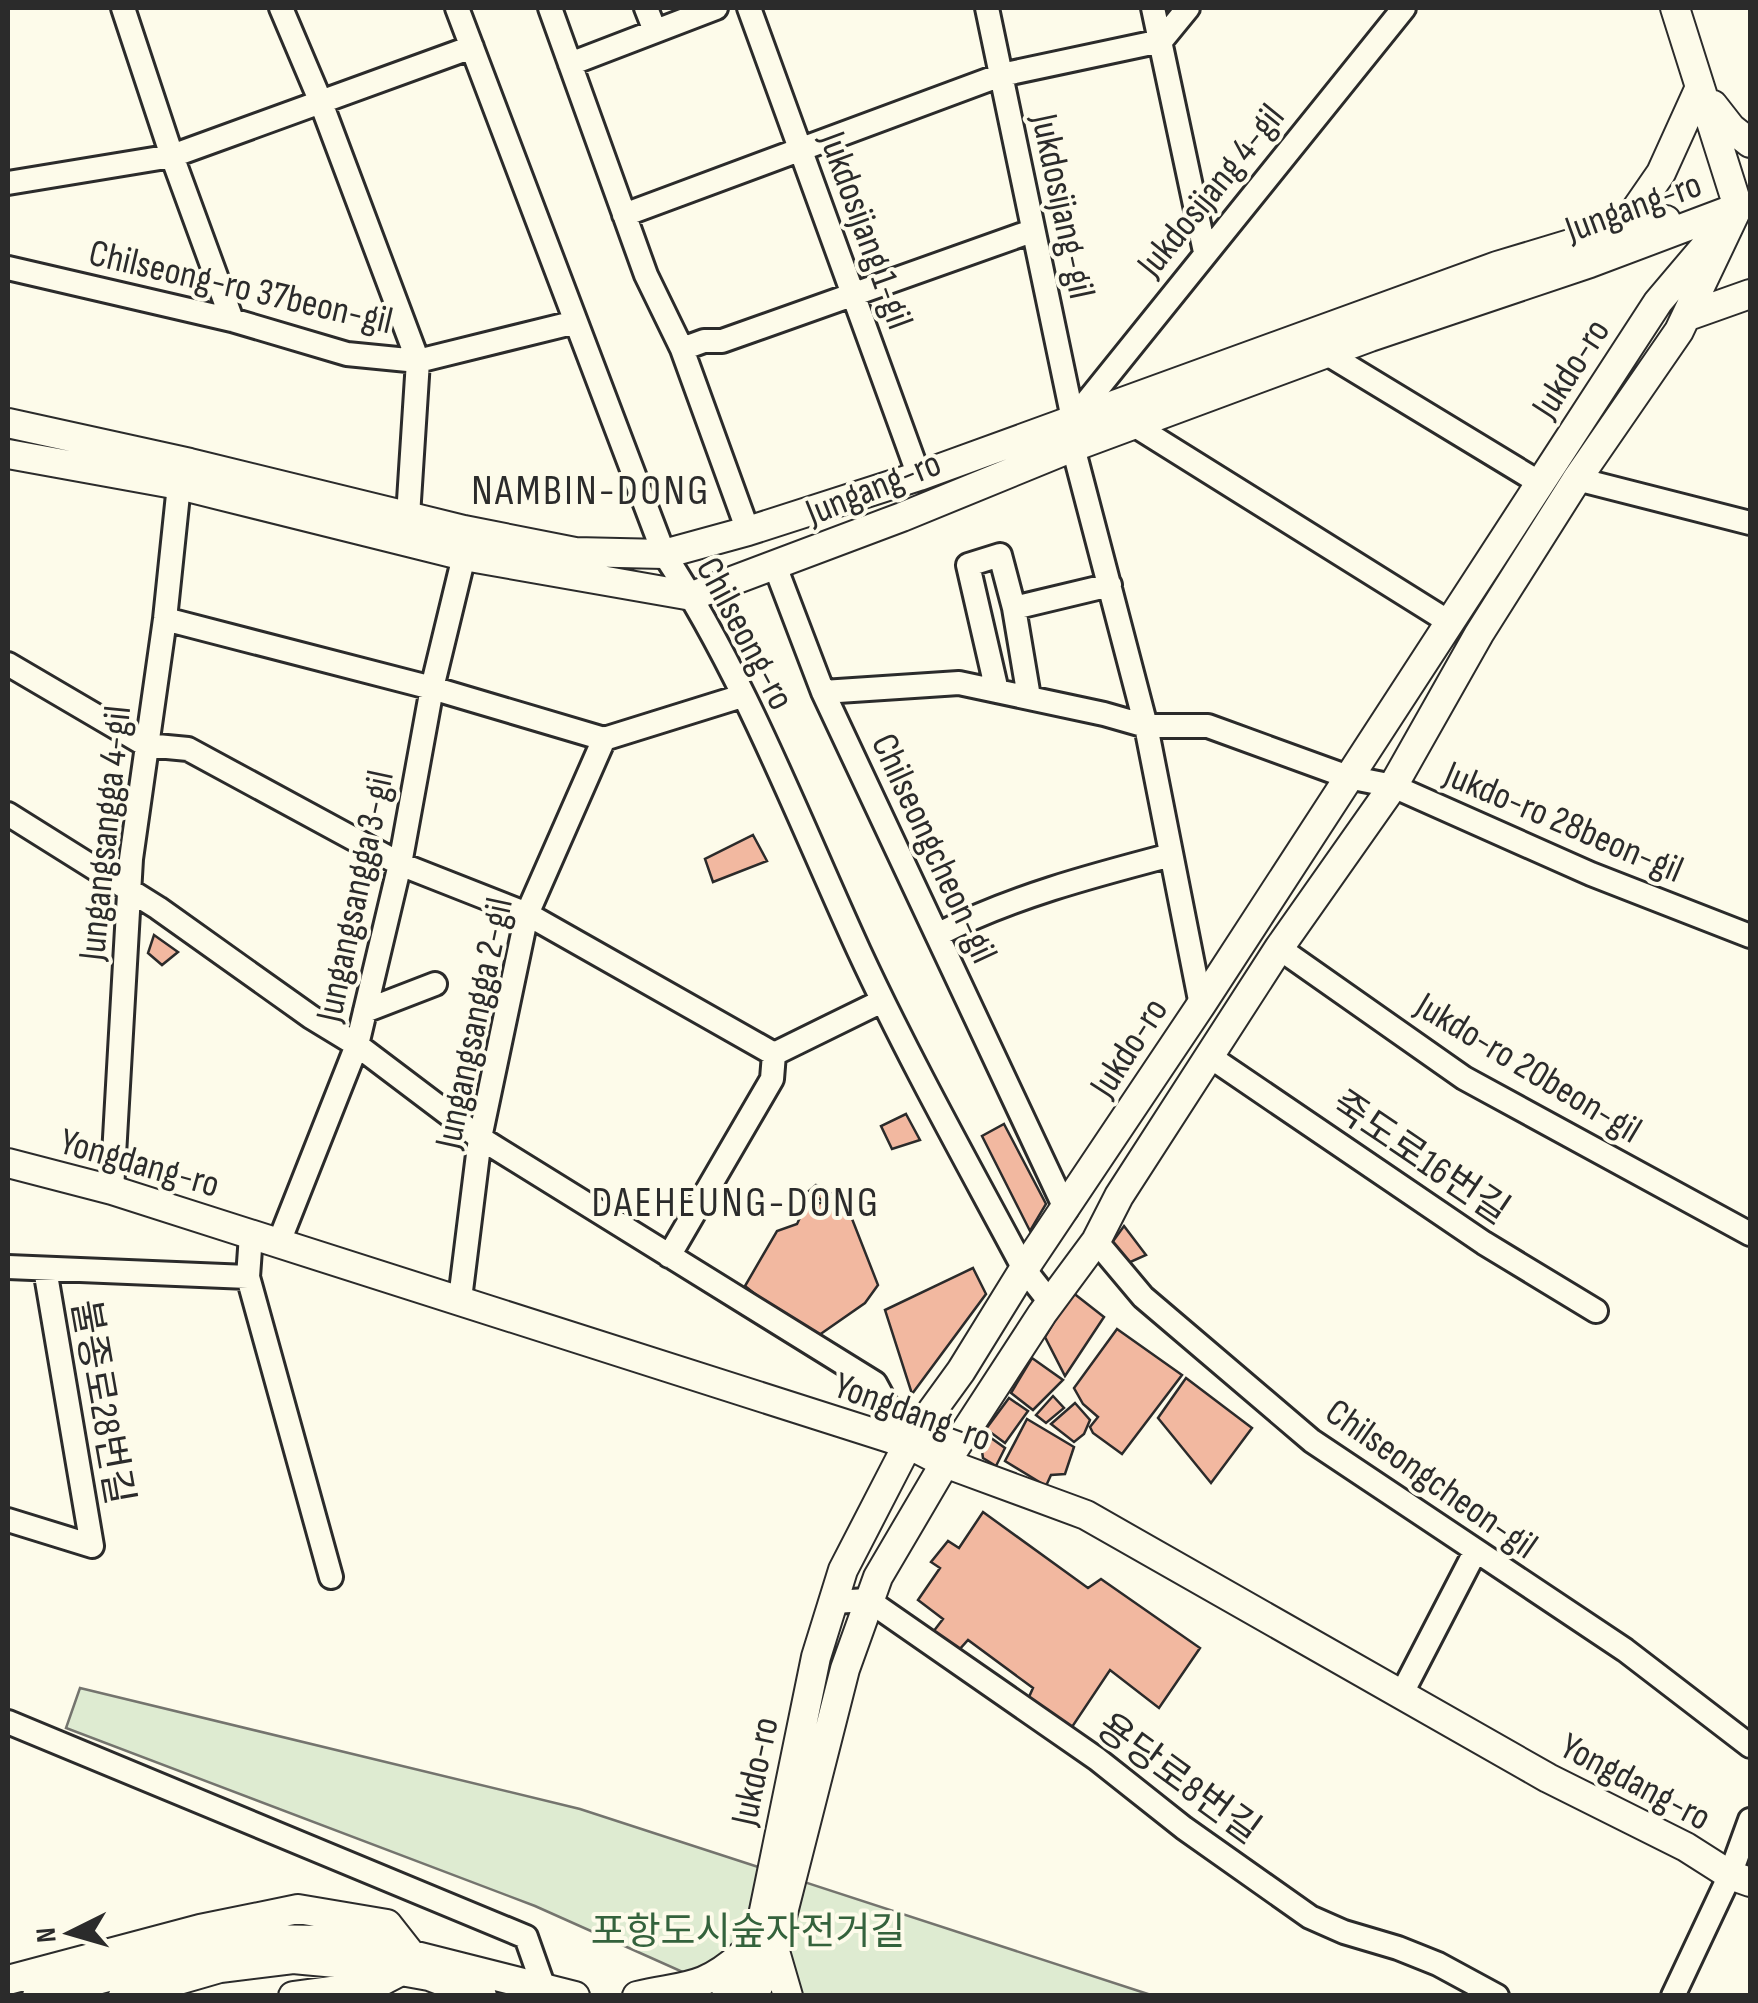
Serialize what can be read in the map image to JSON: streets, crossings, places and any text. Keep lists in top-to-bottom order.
{
  "streets": {
    "main road": ["Jungang-ro", "Jukdo-ro", "Yongdang-ro"],
    "street": [
      "Jukdosijang 4-gil",
      "Jukdosijang-gil",
      "Jukdosijang 1-gil",
      "Chilseong-ro 37beon-gil",
      "Chilseong-ro",
      "Jukdo-ro 28beon-gil",
      "Jungangsangga 4-gil",
      "Chilseongcheon-gil",
      "Jungangsangga 3-gil",
      "Jungangsangga 2-gil",
      "Jukdo-ro 20beon-gil",
      "죽도로16번길",
      "불종로28번길",
      "용당로8번길"
    ]
  },
  "crossings": [
    ["Jukdosijang 4-gil", "Jukdosijang-gil"],
    ["Jukdosijang 4-gil", "Jungang-ro"],
    ["Jukdosijang-gil", "Jungang-ro"],
    ["Jungang-ro", "Jukdosijang 1-gil"],
    ["Jungang-ro", "Jukdo-ro"],
    ["Jungang-ro", "Chilseong-ro"],
    ["Jungang-ro", "Chilseongcheon-gil"],
    ["Chilseong-ro 37beon-gil", "Chilseong-ro"],
    ["Jukdo-ro", "Chilseong-ro"],
    ["Jukdo-ro", "Jukdo-ro 28beon-gil"],
    ["Jukdo-ro", "Chilseongcheon-gil"],
    ["Jukdo-ro", "Jukdo-ro 20beon-gil"],
    ["Jukdo-ro", "죽도로16번길"],
    ["Jukdo-ro", "Yongdang-ro"],
    ["Jukdo-ro", "용당로8번길"],
    ["Jukdo-ro 28beon-gil", "Chilseongcheon-gil"],
    ["Jungangsangga 4-gil", "Yongdang-ro"],
    ["Jungangsangga 3-gil", "Yongdang-ro"],
    ["Jungangsangga 3-gil", "불종로28번길"],
    ["Jungangsangga 2-gil", "Yongdang-ro"]
  ],
  "districts": ["NAMBIN-DONG", "DAEHEUNG-DONG"],
  "parks": ["포항도시숲자전거길"],
  "north": "left"
}
